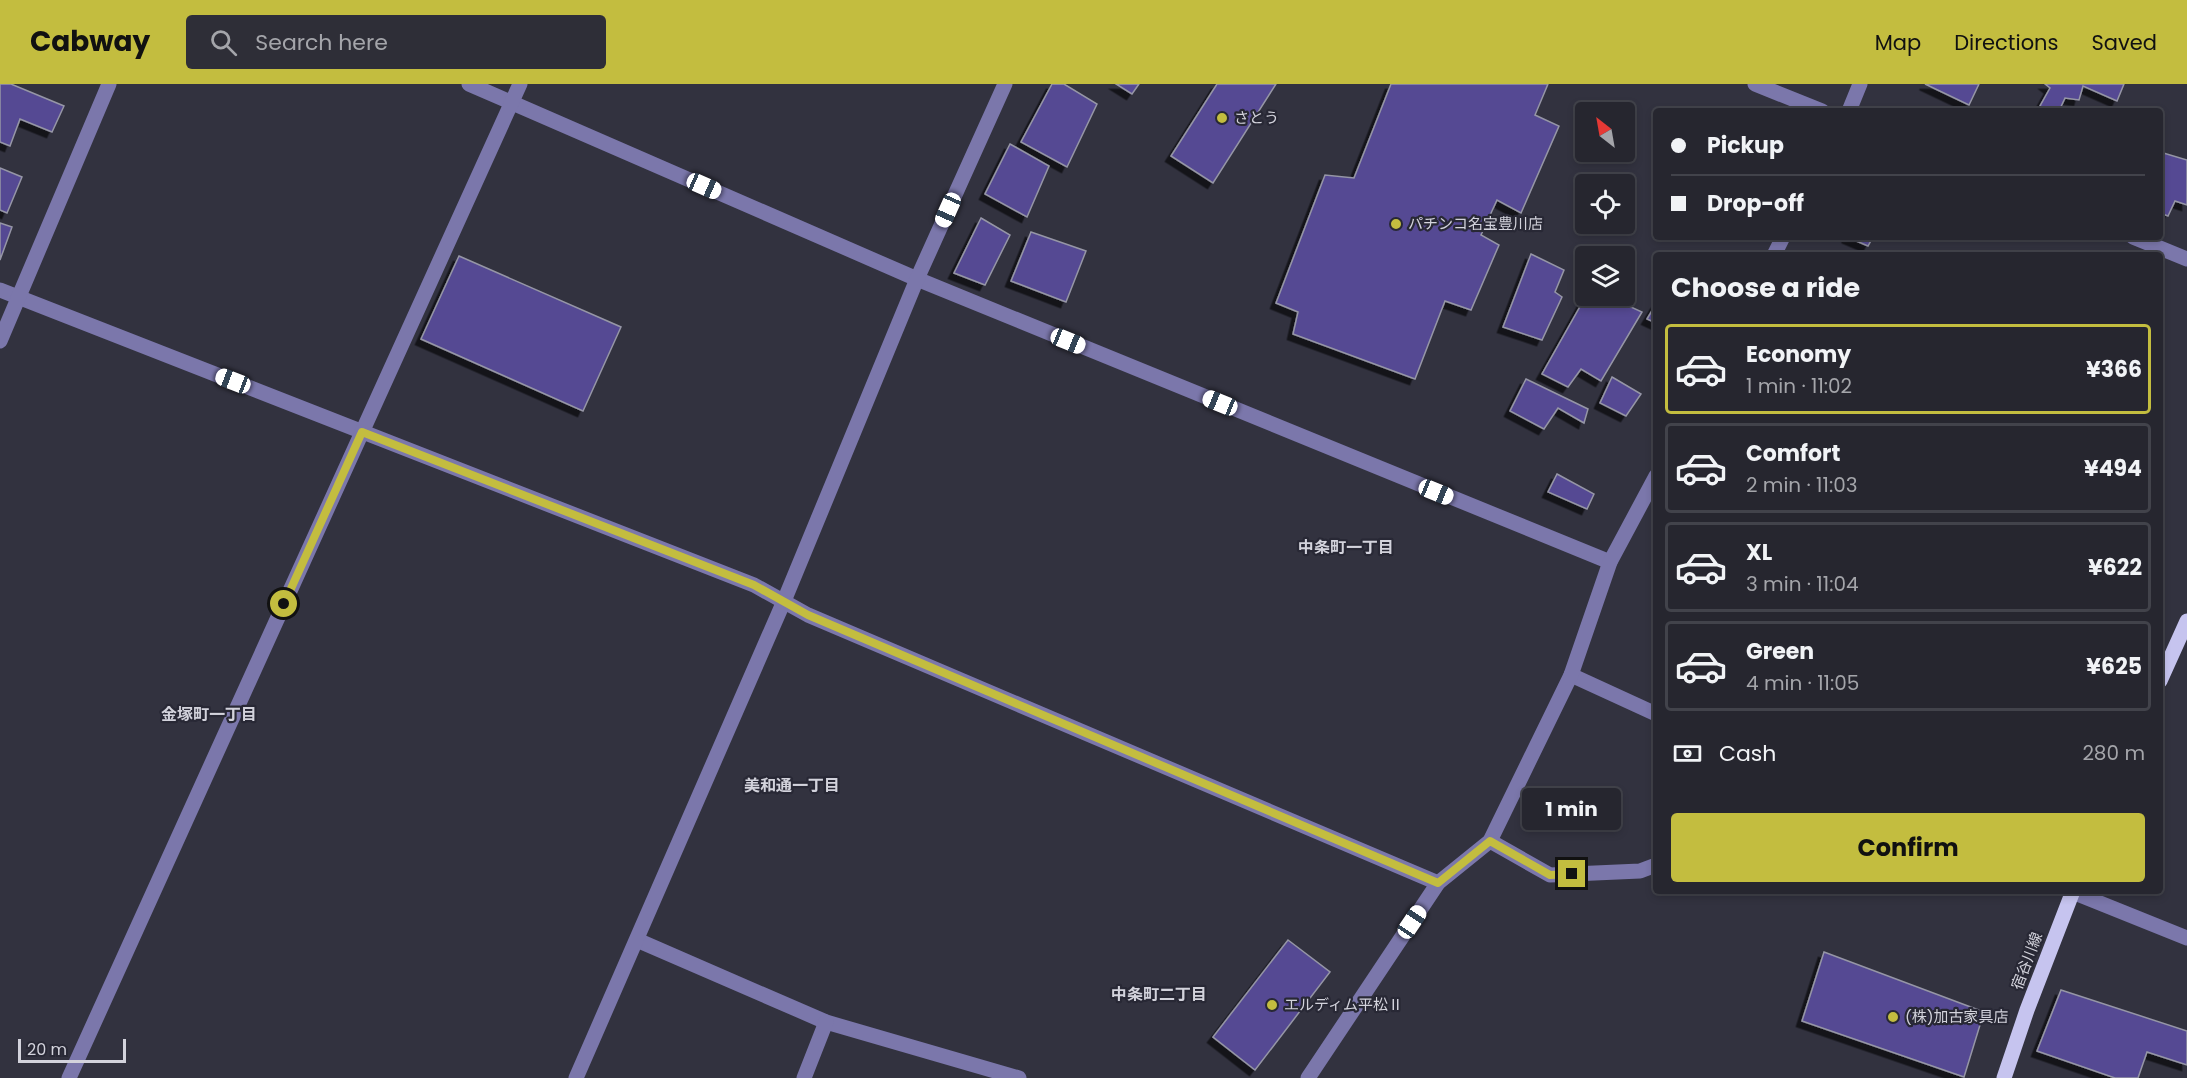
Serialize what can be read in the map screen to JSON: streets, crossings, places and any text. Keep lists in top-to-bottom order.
{
  "streets": {
    "main road": ["宿谷川線"]
  },
  "districts": [
    "中条町一丁目",
    "金塚町一丁目",
    "美和通一丁目",
    "中条町二丁目"
  ],
  "places": [
    "さとう",
    "パチンコ名宝豊川店",
    "エルディム平松Ⅱ",
    "(株)加古家具店"
  ],
  "scale_bar": "20 m",
  "north": "top left",
  "page": {
    "header": "Cabway",
    "search": "Search here",
    "nav": ["Map", "Directions", "Saved"],
    "banner": ["Pickup", "Drop-off"],
    "heading": "Choose a ride",
    "list": [
      {
        "name": "Economy",
        "note": "1 min · 11:02",
        "value": "¥366"
      },
      {
        "name": "Comfort",
        "note": "2 min · 11:03",
        "value": "¥494"
      },
      {
        "name": "XL",
        "note": "3 min · 11:04",
        "value": "¥622"
      },
      {
        "name": "Green",
        "note": "4 min · 11:05",
        "value": "¥625"
      }
    ],
    "pay": ["Cash", "280 m"],
    "bubble": "1 min",
    "buttons": "Confirm",
    "scale": "20 m"
  }
}
